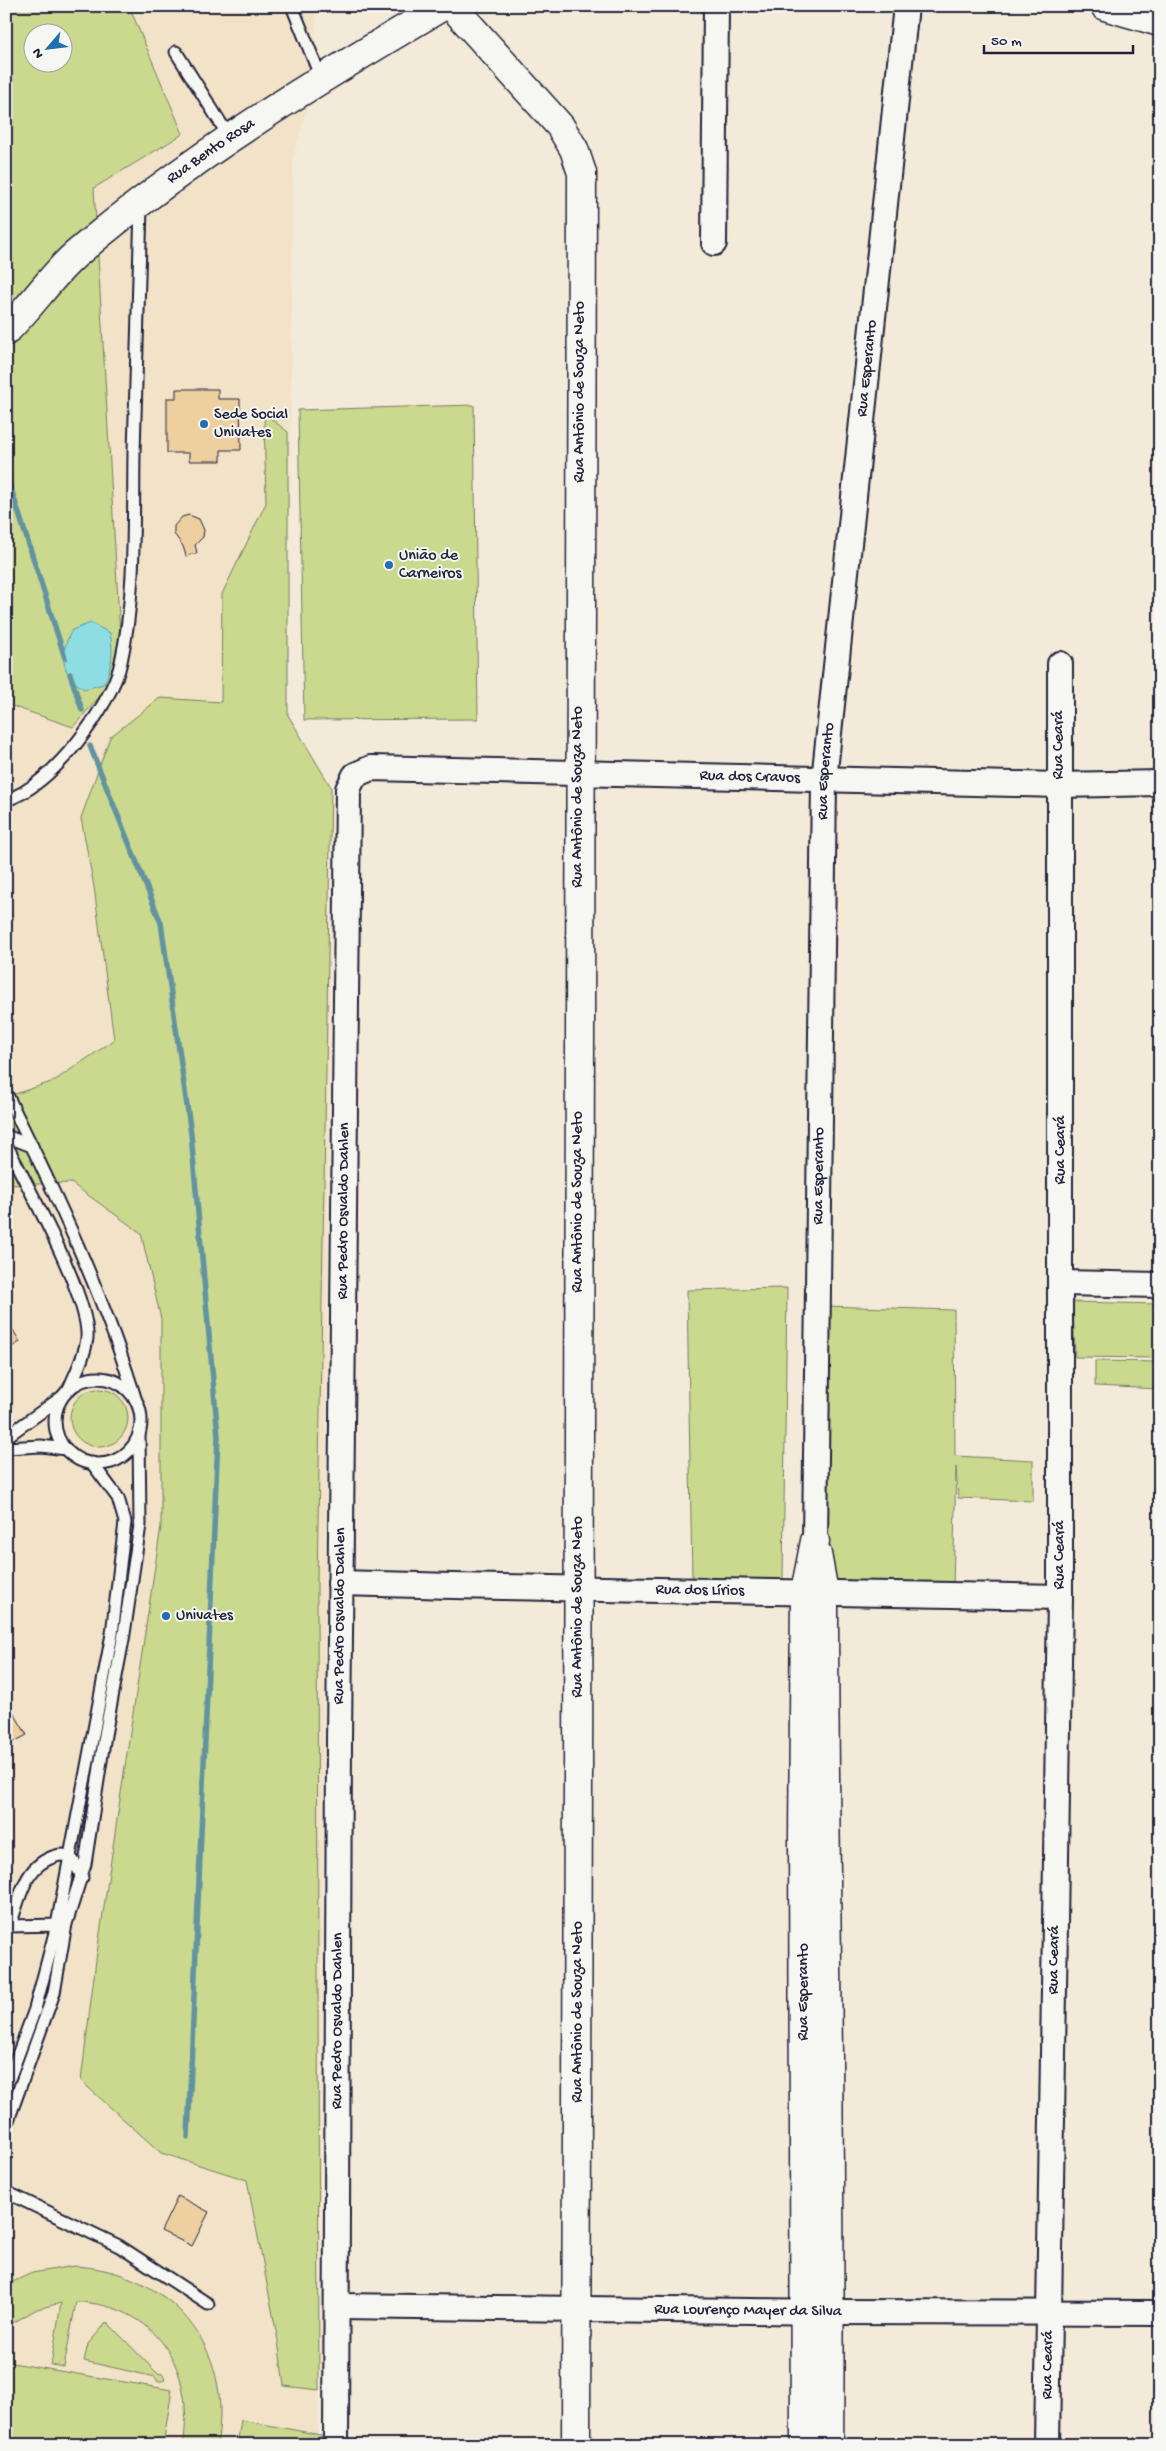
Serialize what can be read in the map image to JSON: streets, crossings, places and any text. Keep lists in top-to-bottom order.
{
  "streets": {
    "street": [
      "Rua Bento Rosa",
      "Rua Esperanto",
      "Rua Antônio de Souza Neto",
      "Rua Ceará",
      "Rua dos Cravos",
      "Rua Pedro Osvaldo Dahlen",
      "Rua dos Lírios",
      "Rua Lourenço Mayer da Silva"
    ]
  },
  "crossings": [
    ["Rua Esperanto", "Rua dos Cravos"],
    ["Rua Esperanto", "Rua dos Lírios"],
    ["Rua Esperanto", "Rua Lourenço Mayer da Silva"],
    ["Rua Antônio de Souza Neto", "Rua dos Cravos"],
    ["Rua Antônio de Souza Neto", "Rua dos Lírios"],
    ["Rua Antônio de Souza Neto", "Rua Lourenço Mayer da Silva"],
    ["Rua Ceará", "Rua dos Cravos"],
    ["Rua Ceará", "Rua dos Lírios"],
    ["Rua Ceará", "Rua Lourenço Mayer da Silva"],
    ["Rua dos Cravos", "Rua Pedro Osvaldo Dahlen"],
    ["Rua Pedro Osvaldo Dahlen", "Rua dos Lírios"],
    ["Rua Pedro Osvaldo Dahlen", "Rua Lourenço Mayer da Silva"]
  ],
  "places": ["Sede Social Univates", "União de Carneiros", "Univates"],
  "scale_bar": "50 m",
  "north": "bottom left"
}
